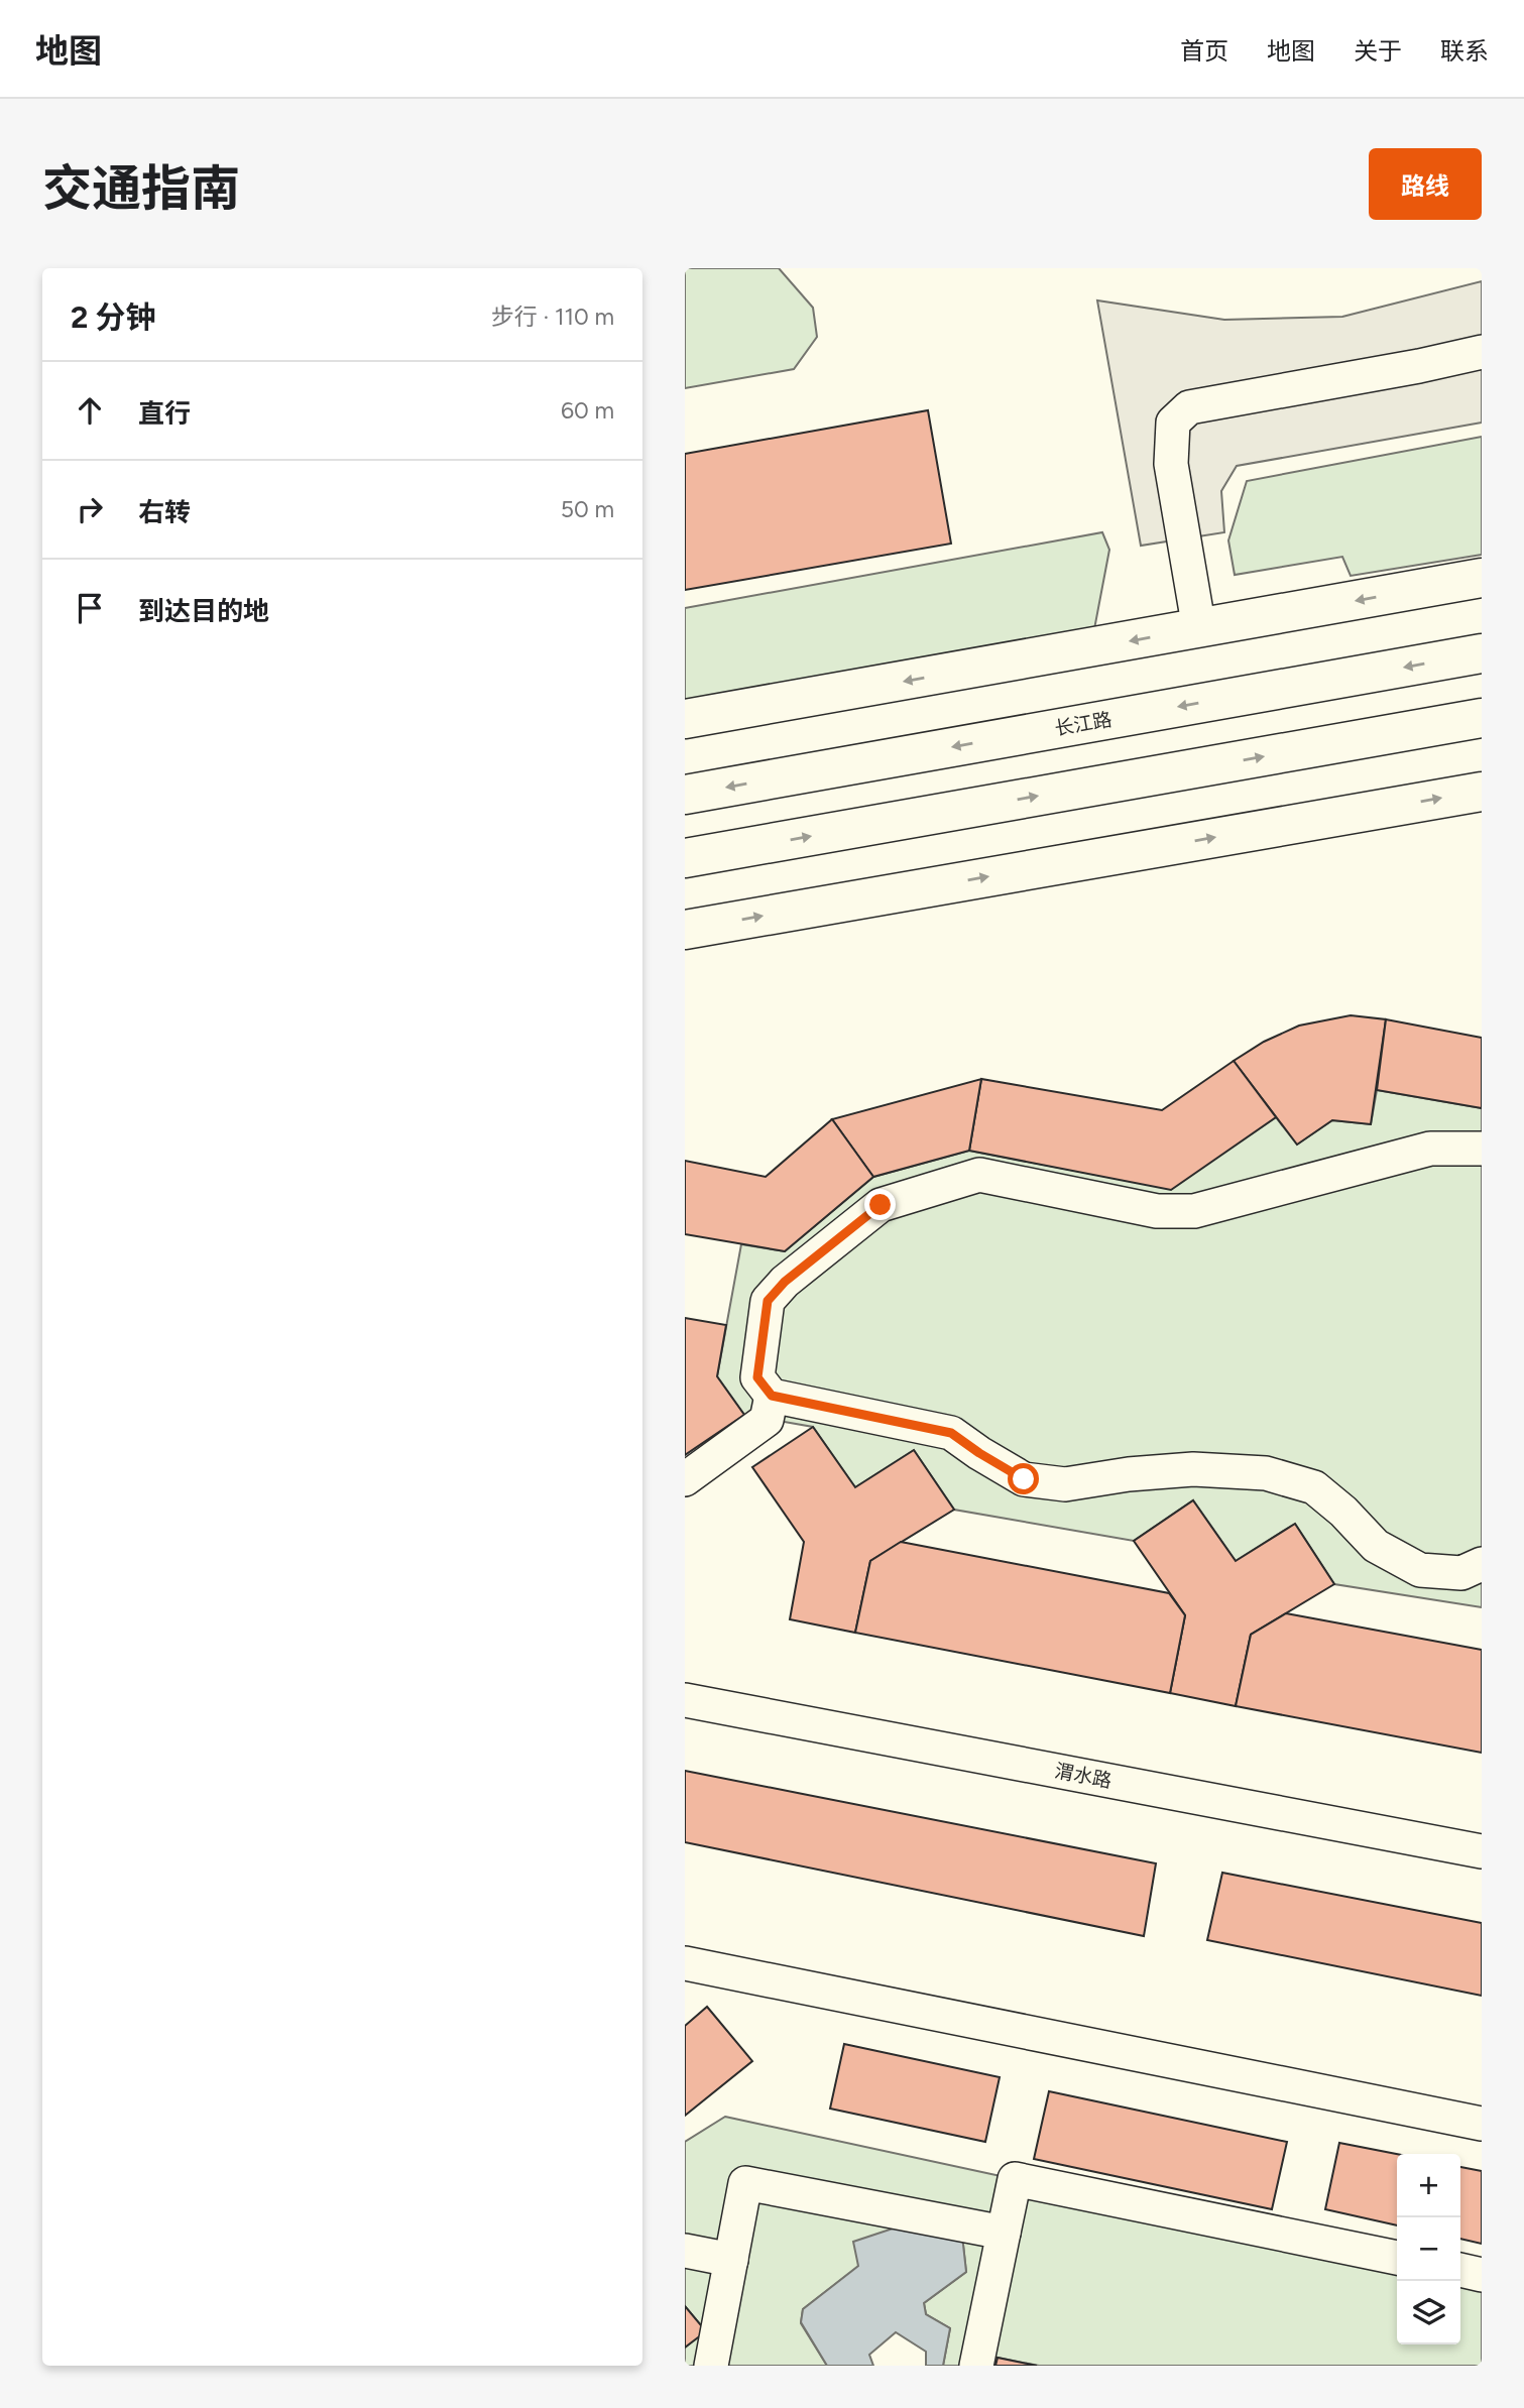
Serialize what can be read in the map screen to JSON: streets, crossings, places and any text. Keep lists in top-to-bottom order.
{
  "streets": {
    "main road": ["长江路"],
    "street": ["渭水路"]
  },
  "page": {
    "header": "地图",
    "nav": [
      "首页",
      "地图",
      "关于",
      "联系"
    ],
    "title": "交通指南",
    "buttons": "路线",
    "heading": ["2 分钟", "步行 · 110 m"],
    "list": [
      ["直行", "60 m"],
      ["右转", "50 m"],
      "到达目的地"
    ],
    "map_buttons": ["+", "−"]
  }
}
